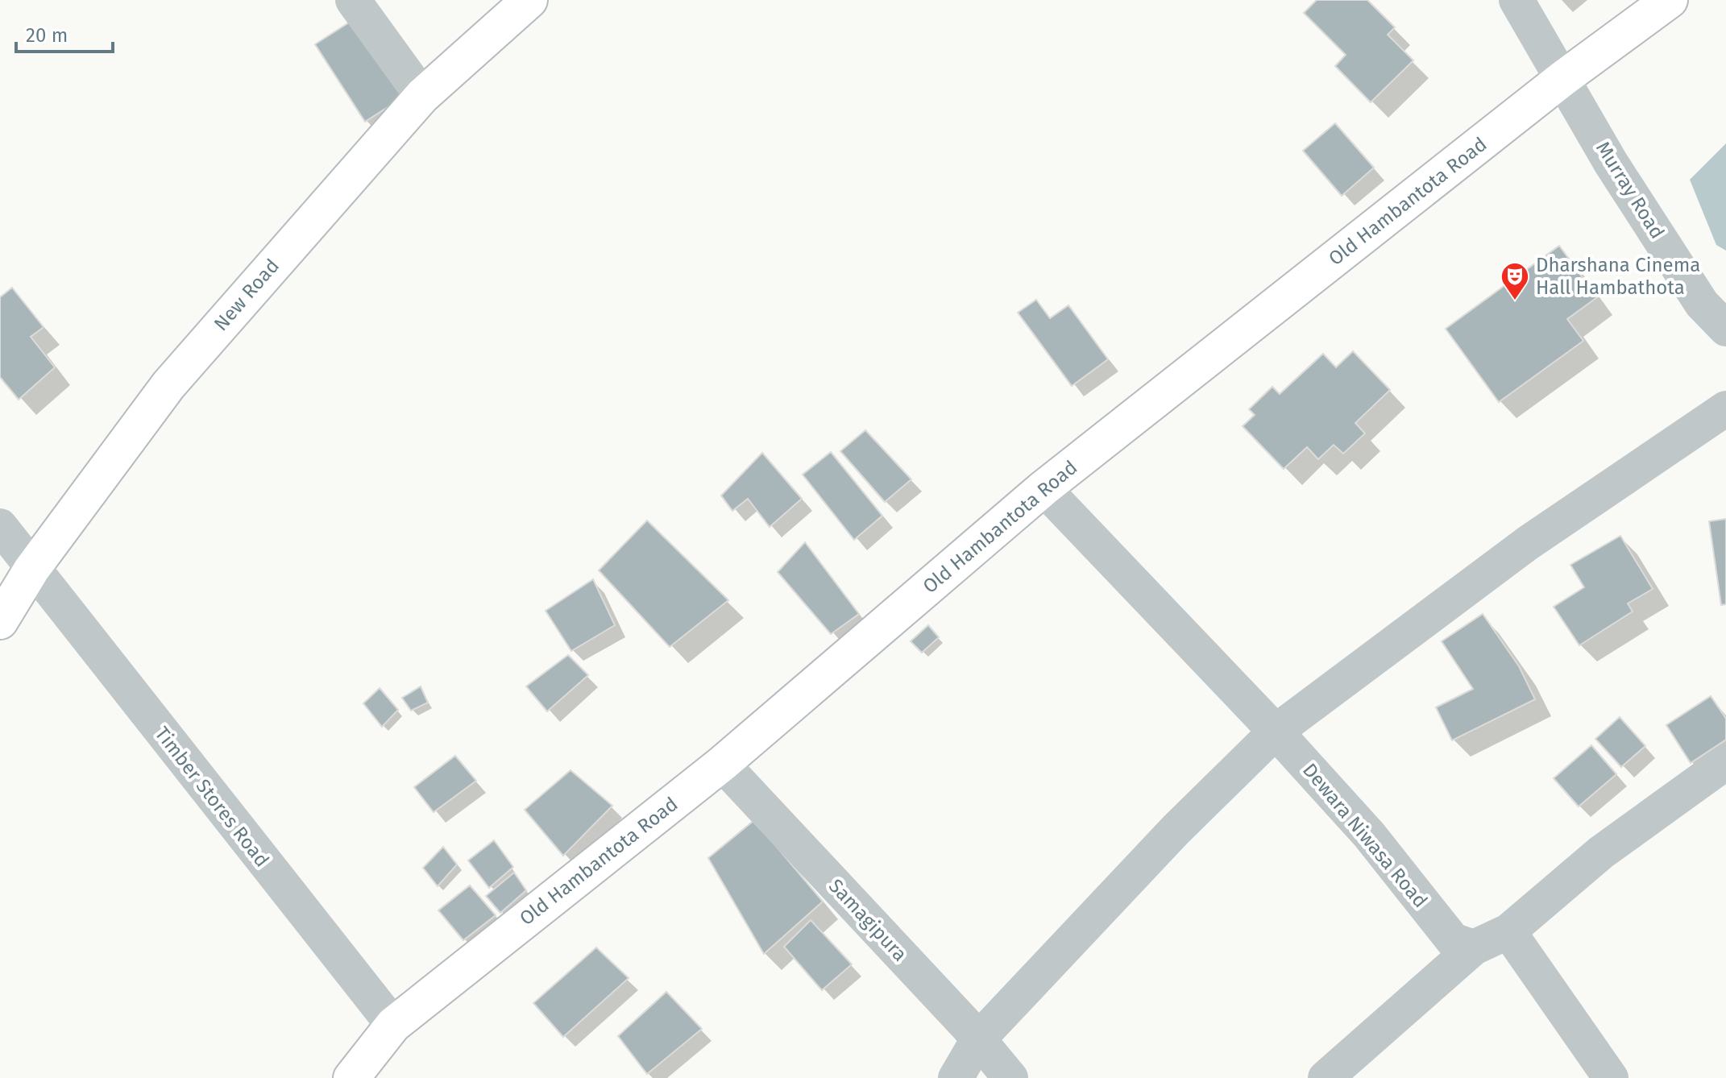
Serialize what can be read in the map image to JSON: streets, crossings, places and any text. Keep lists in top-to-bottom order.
{
  "streets": {
    "main road": ["Old Hambantota Road", "New Road"],
    "street": [
      "Murray Road",
      "Timber Stores Road",
      "Dewara Niwasa Road",
      "Samagipura"
    ]
  },
  "crossings": [
    ["Murray Road", "Old Hambantota Road"],
    ["Old Hambantota Road", "Timber Stores Road"],
    ["Old Hambantota Road", "Dewara Niwasa Road"],
    ["Old Hambantota Road", "Samagipura"],
    ["New Road", "Timber Stores Road"]
  ],
  "places": {
    "theatre": ["Dharshana Cinema Hall Hambathota"]
  },
  "scale_bar": "20 m"
}
